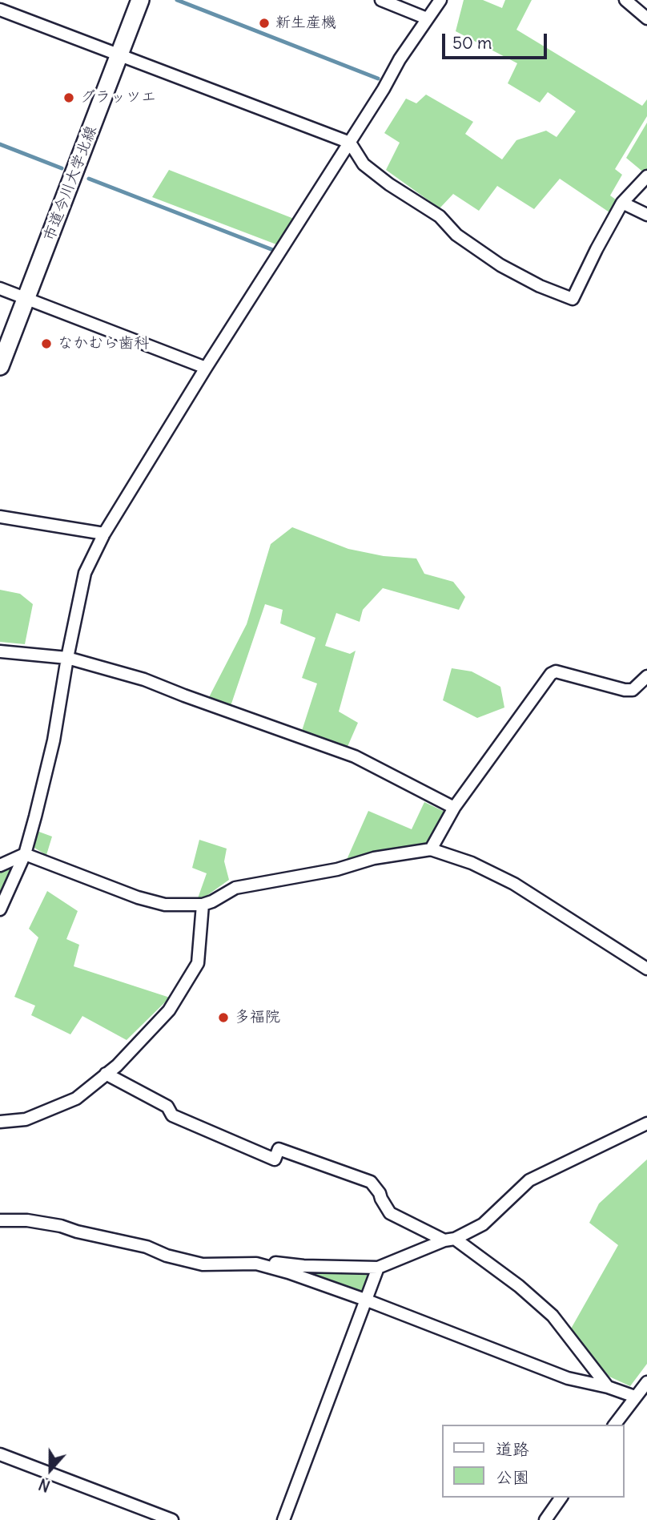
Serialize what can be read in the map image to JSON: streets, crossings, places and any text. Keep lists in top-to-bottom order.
{
  "streets": {
    "street": ["市道今川大学北線"]
  },
  "places": [
    "新生産機",
    "グラッツエ",
    "なかむら歯科",
    "多福院"
  ],
  "legend": ["道路", "公園"],
  "scale_bar": "50 m",
  "north": "bottom"
}
